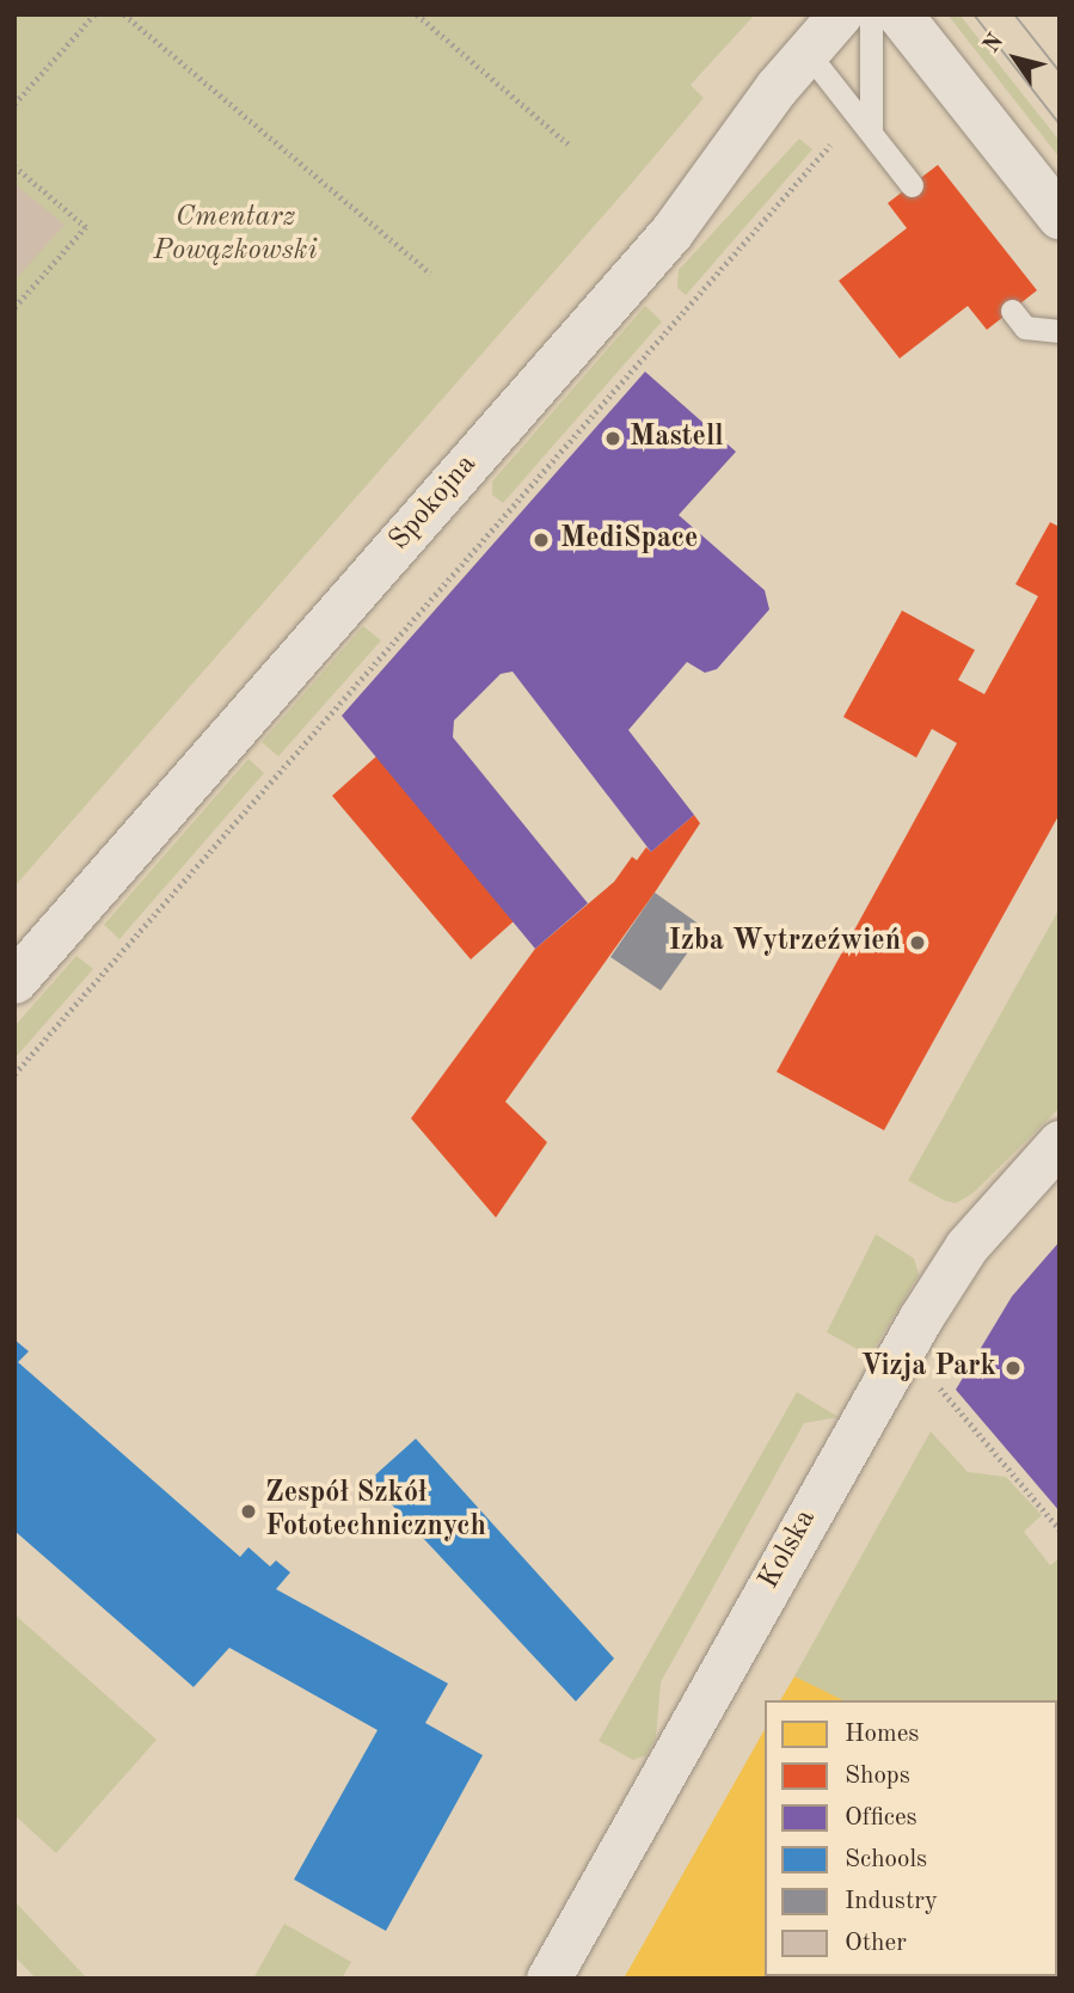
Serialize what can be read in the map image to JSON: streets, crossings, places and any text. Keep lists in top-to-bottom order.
{
  "streets": {
    "street": ["Spokojna", "Kolska"]
  },
  "parks": ["Cmentarz Powązkowski"],
  "places": [
    "Mastell",
    "MediSpace",
    "Izba Wytrzeźwień",
    "Vizja Park",
    "Zespół Szkół Fototechnicznych"
  ],
  "legend": [
    "Homes",
    "Shops",
    "Offices",
    "Schools",
    "Industry",
    "Other"
  ],
  "north": "top left"
}
